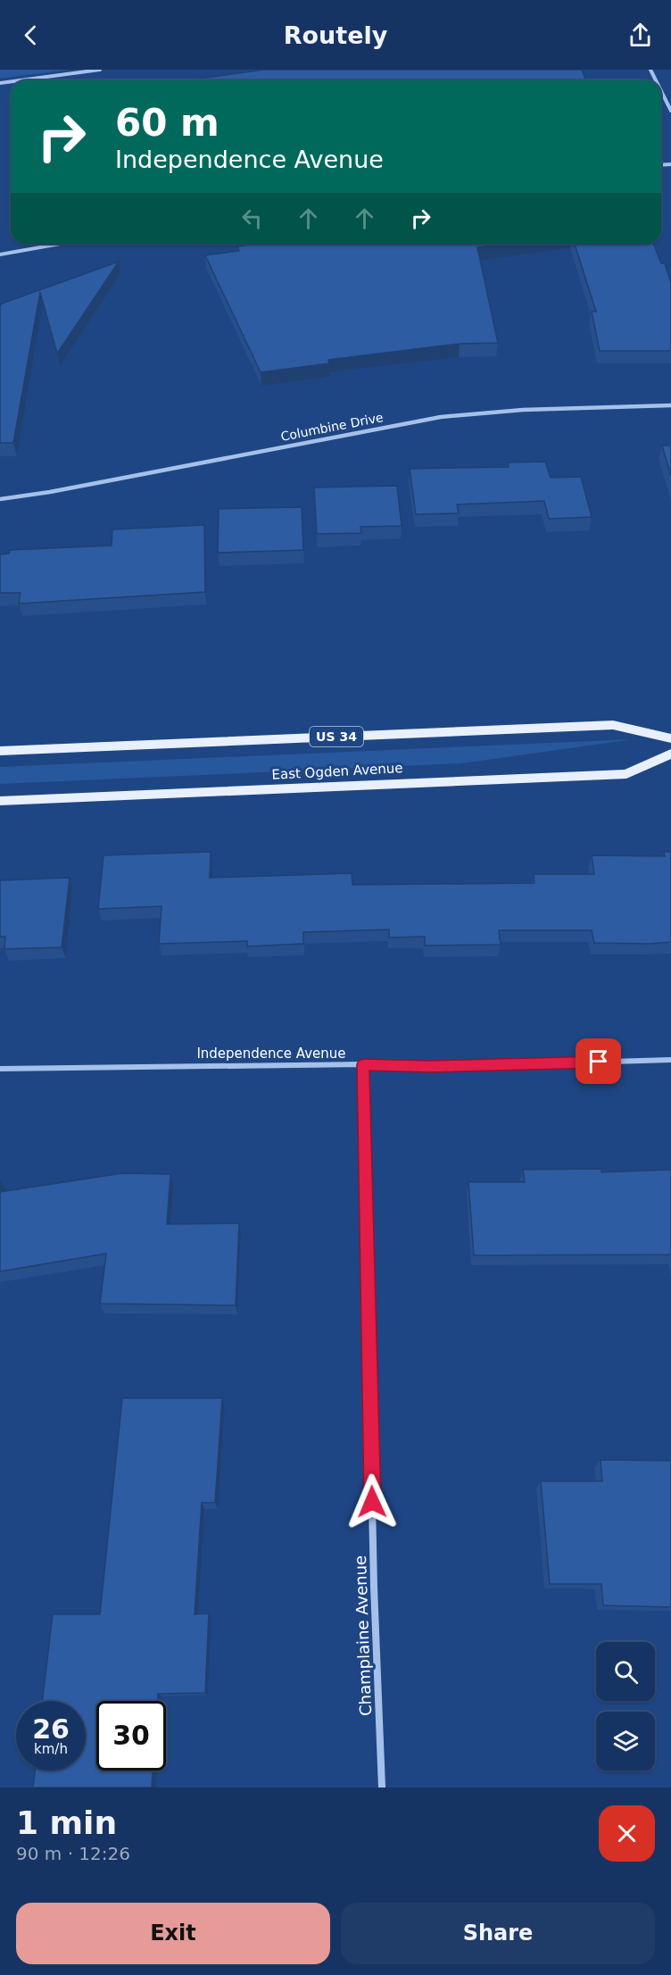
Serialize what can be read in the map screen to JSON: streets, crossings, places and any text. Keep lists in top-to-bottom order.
{
  "streets": {
    "main road": ["US 34", "East Ogden Avenue"],
    "street": ["Columbine Drive", "Independence Avenue", "Champlaine Avenue"]
  },
  "crossings": [
    ["Independence Avenue", "Champlaine Avenue"]
  ],
  "page": {
    "header": "Routely",
    "turn": ["60 m", "Independence Avenue"],
    "speed": "26 km/h",
    "limit": "30",
    "heading": ["1 min", "90 m · 12:26"],
    "buttons": ["Exit", "Share"]
  }
}
